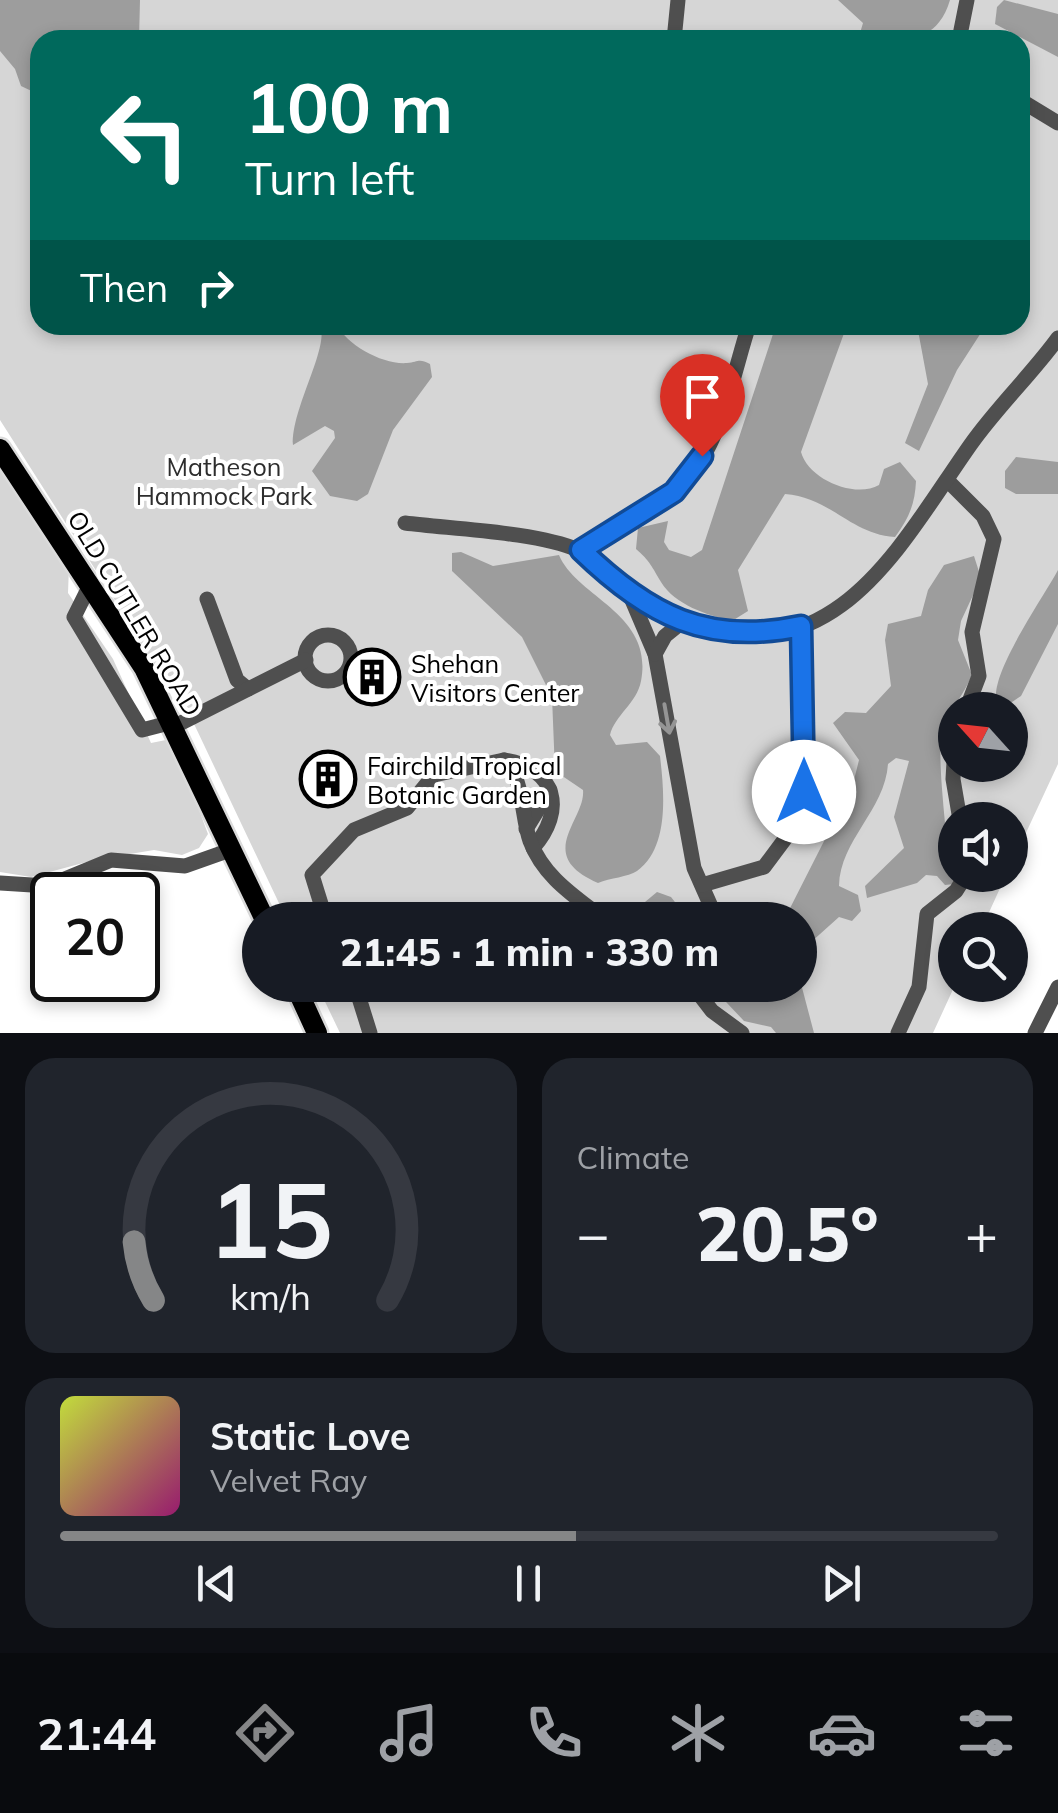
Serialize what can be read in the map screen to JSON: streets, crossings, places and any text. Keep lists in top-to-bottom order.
{
  "streets": {
    "main road": ["OLD CUTLER ROAD"]
  },
  "parks": ["Matheson Hammock Park"],
  "places": {
    "building": ["Shehan Visitors Center", "Fairchild Tropical Botanic Garden"]
  },
  "north": "top left",
  "page": {
    "turn": ["100 m", "Turn left"],
    "then": "Then",
    "limit": "20",
    "trip": "21:45 · 1 min · 330 m",
    "tile": "Climate",
    "heat": ["−", "20.5°", "+"],
    "song": ["Static Love", "Velvet Ray"],
    "tabs": "21:44",
    "gauge": ["15", "km/h"]
  }
}
